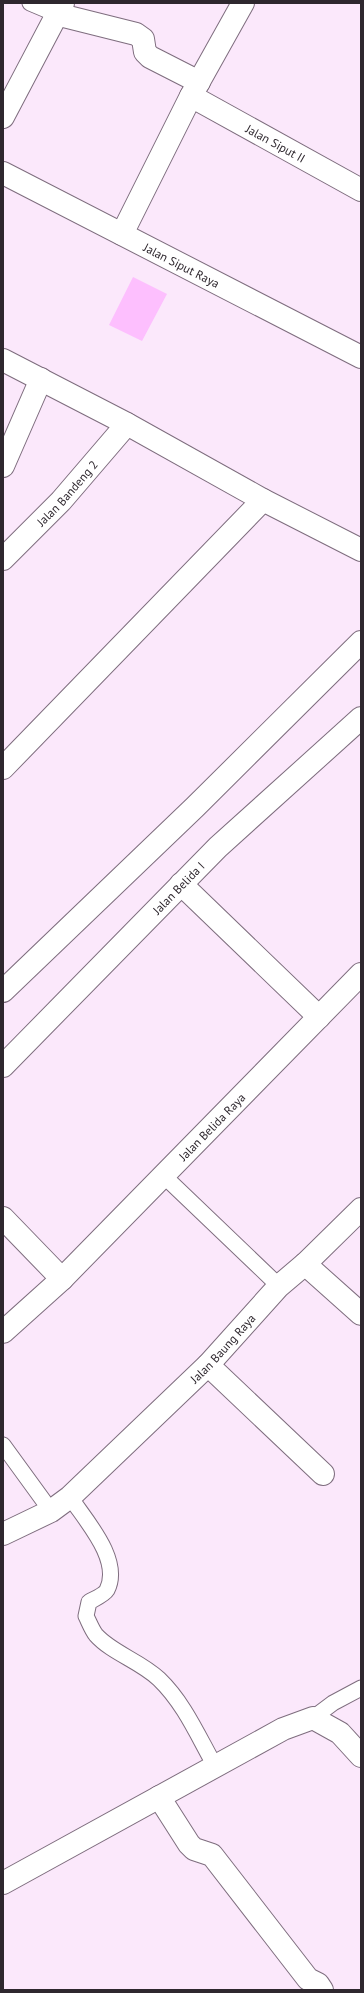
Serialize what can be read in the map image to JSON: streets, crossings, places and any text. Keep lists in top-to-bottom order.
{
  "streets": {
    "street": [
      "Jalan Siput II",
      "Jalan Siput Raya",
      "Jalan Bandeng 2",
      "Jalan Belida I",
      "Jalan Belida Raya",
      "Jalan Baung Raya"
    ]
  }
}
